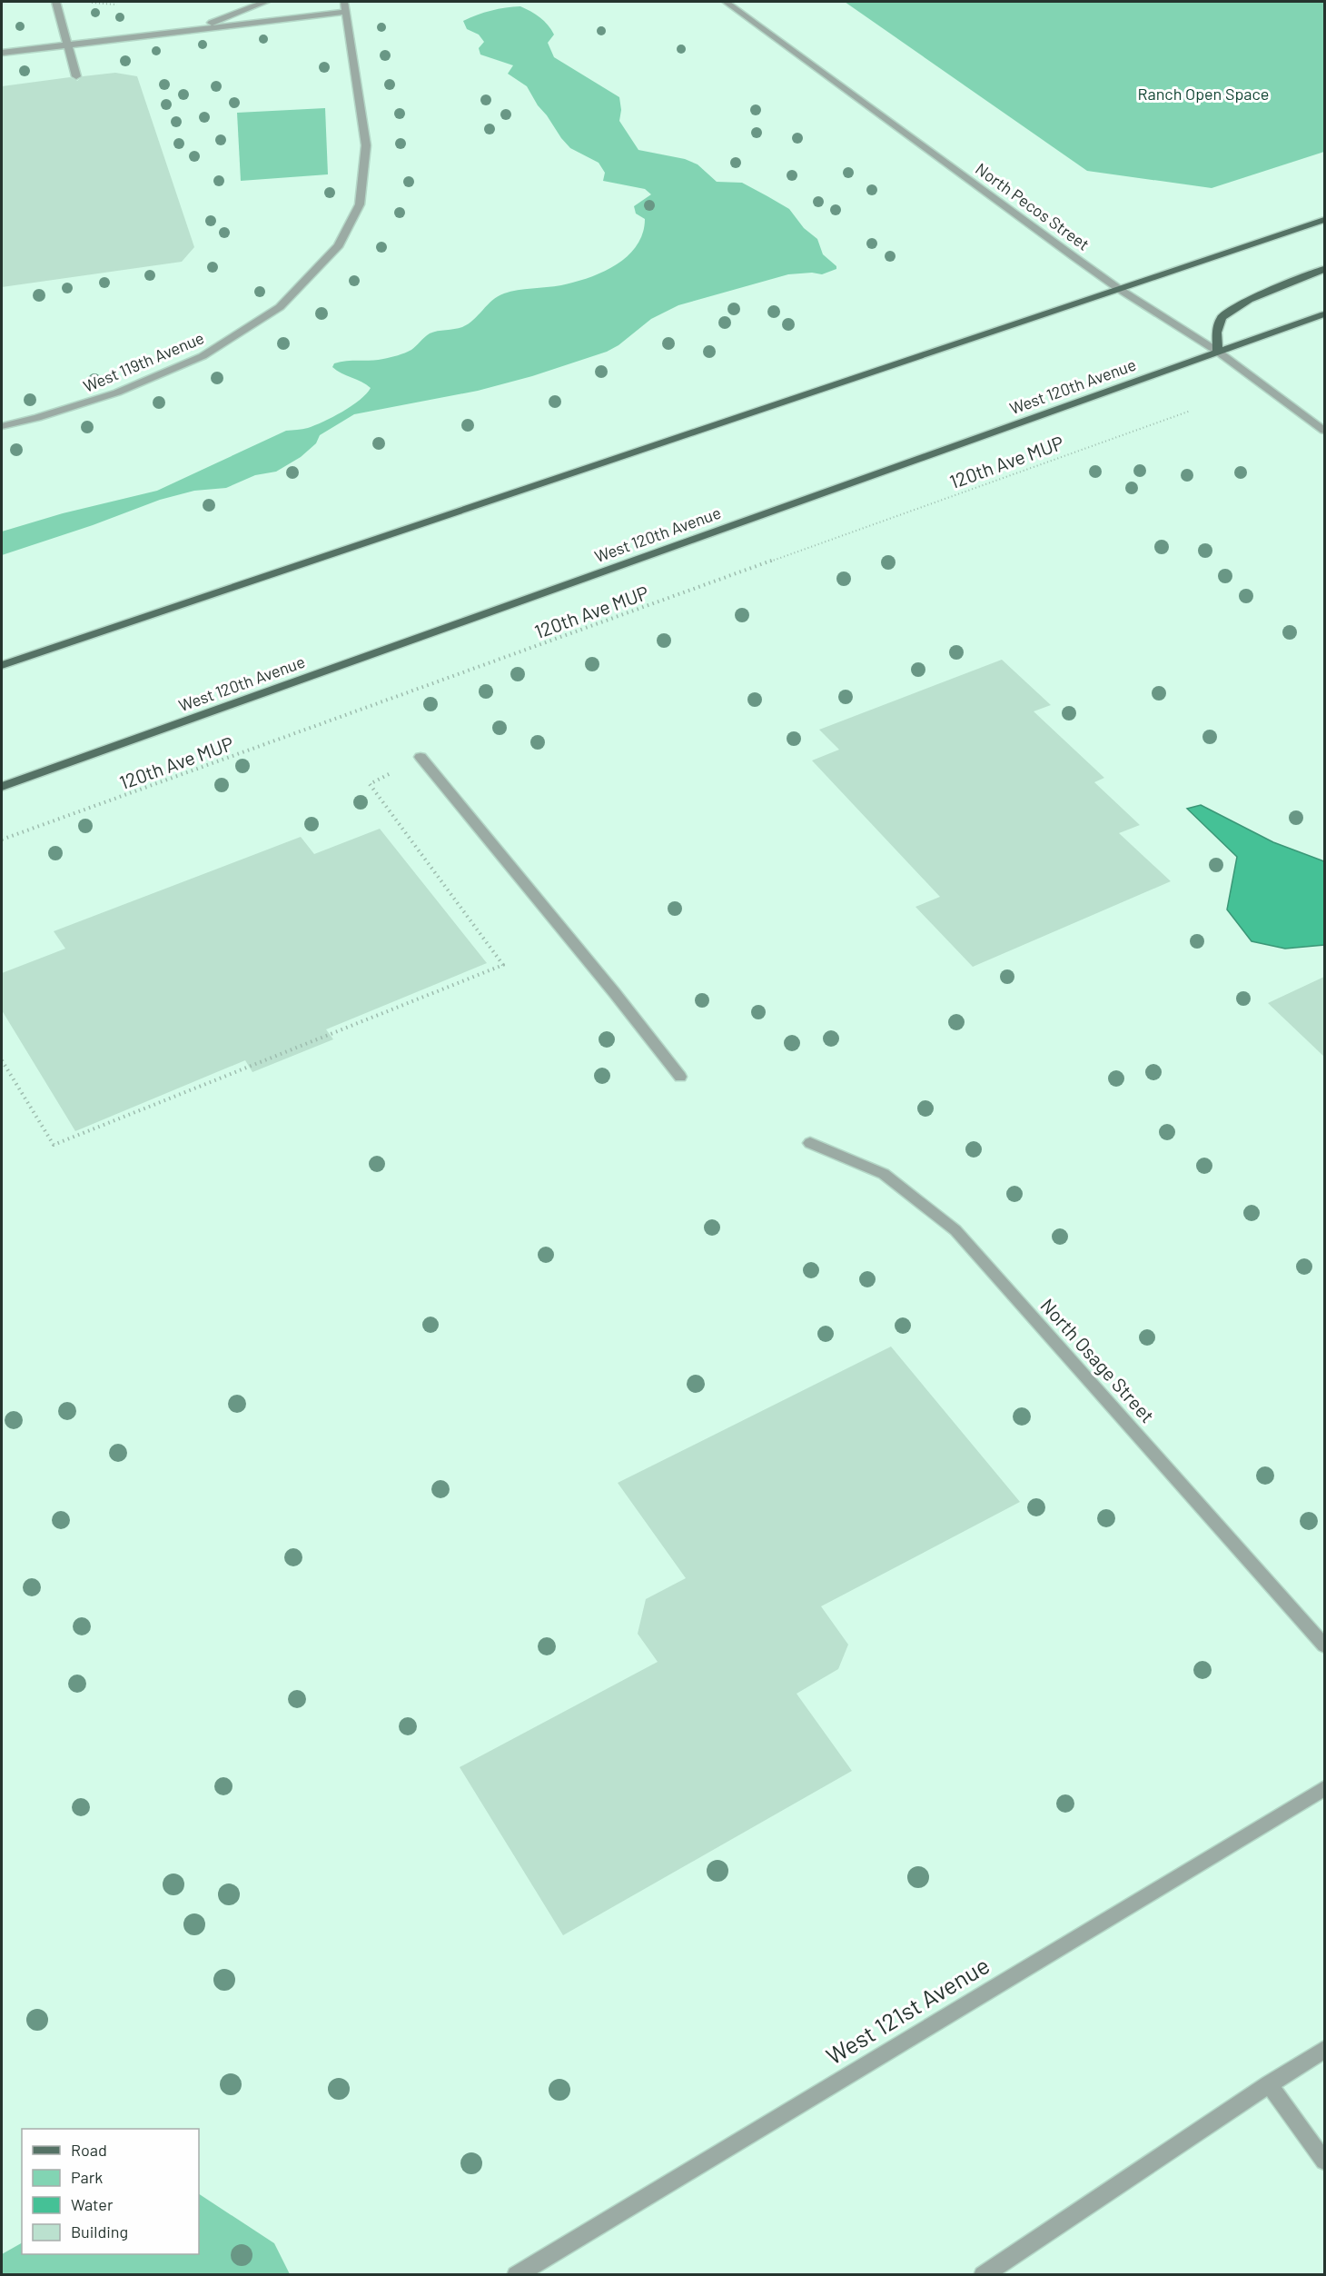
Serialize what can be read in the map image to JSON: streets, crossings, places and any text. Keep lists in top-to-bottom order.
{
  "streets": {
    "main road": ["West 120th Avenue"],
    "street": [
      "North Pecos Street",
      "West 119th Avenue",
      "North Osage Street",
      "West 121st Avenue"
    ],
    "path": ["120th Ave MUP"]
  },
  "crossings": [
    ["North Pecos Street", "West 120th Avenue"]
  ],
  "parks": ["Ranch Open Space"],
  "legend": [
    "Road",
    "Park",
    "Water",
    "Building"
  ]
}
